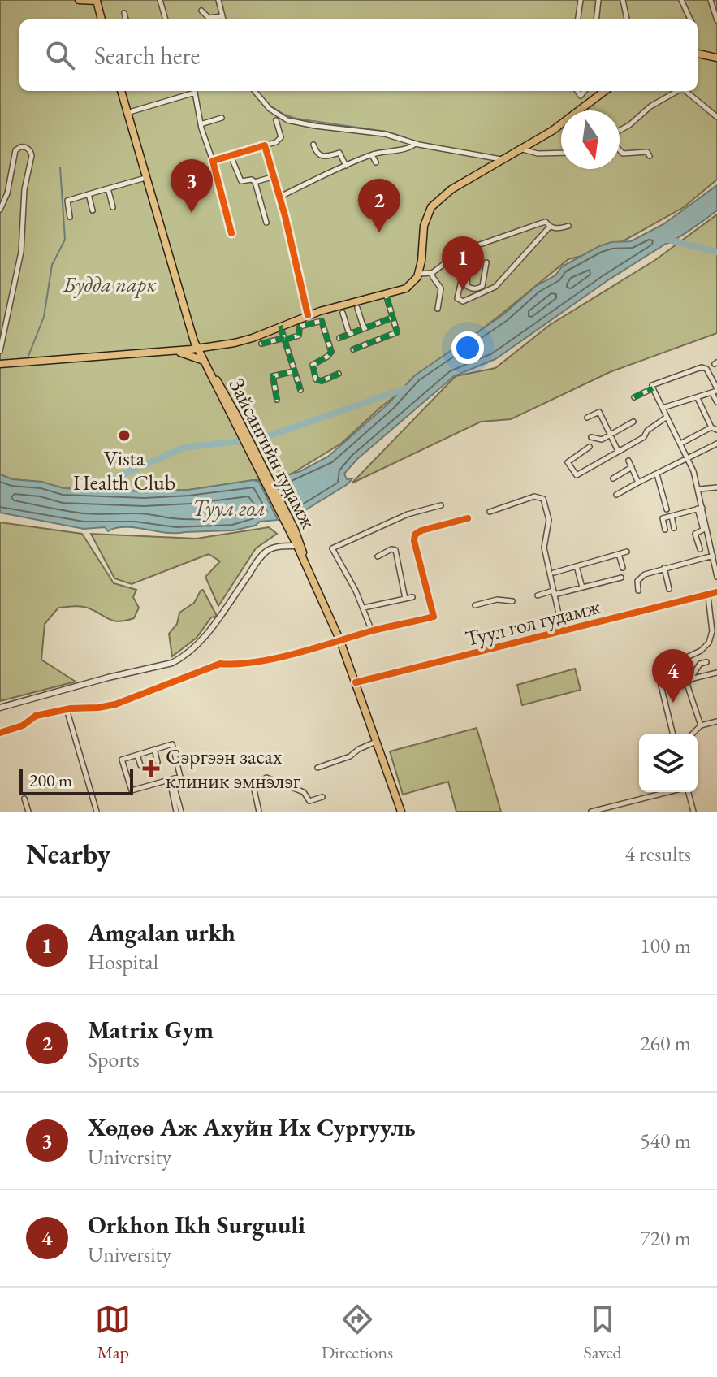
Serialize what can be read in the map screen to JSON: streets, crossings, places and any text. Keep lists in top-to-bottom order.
{
  "streets": {
    "main road": ["Зайсангийн гудамж"],
    "street": ["Туул гол гудамж"]
  },
  "crossings": [
    ["Зайсангийн гудамж", "Туул гол гудамж"]
  ],
  "water": ["Туул гол"],
  "parks": ["Будда парк"],
  "places": {
    "other": ["Vista Health Club"],
    "health": ["Сэргээн засах клиник эмнэлэг"]
  },
  "scale_bar": "200 m",
  "north": "bottom",
  "page": {
    "search": "Search here",
    "pins": [
      "3",
      "2",
      "1",
      "4"
    ],
    "scale": "200 m",
    "heading": ["Nearby", "4 results"],
    "list": [
      {
        "mark": "1",
        "name": "Amgalan urkh",
        "note": "Hospital",
        "value": "100 m"
      },
      {
        "mark": "2",
        "name": "Matrix Gym",
        "note": "Sports",
        "value": "260 m"
      },
      {
        "mark": "3",
        "name": "Хөдөө Аж Ахуйн Их Сургууль",
        "note": "University",
        "value": "540 m"
      },
      {
        "mark": "4",
        "name": "Orkhon Ikh Surguuli",
        "note": "University",
        "value": "720 m"
      }
    ],
    "nav": ["Map", "Directions", "Saved"]
  }
}
